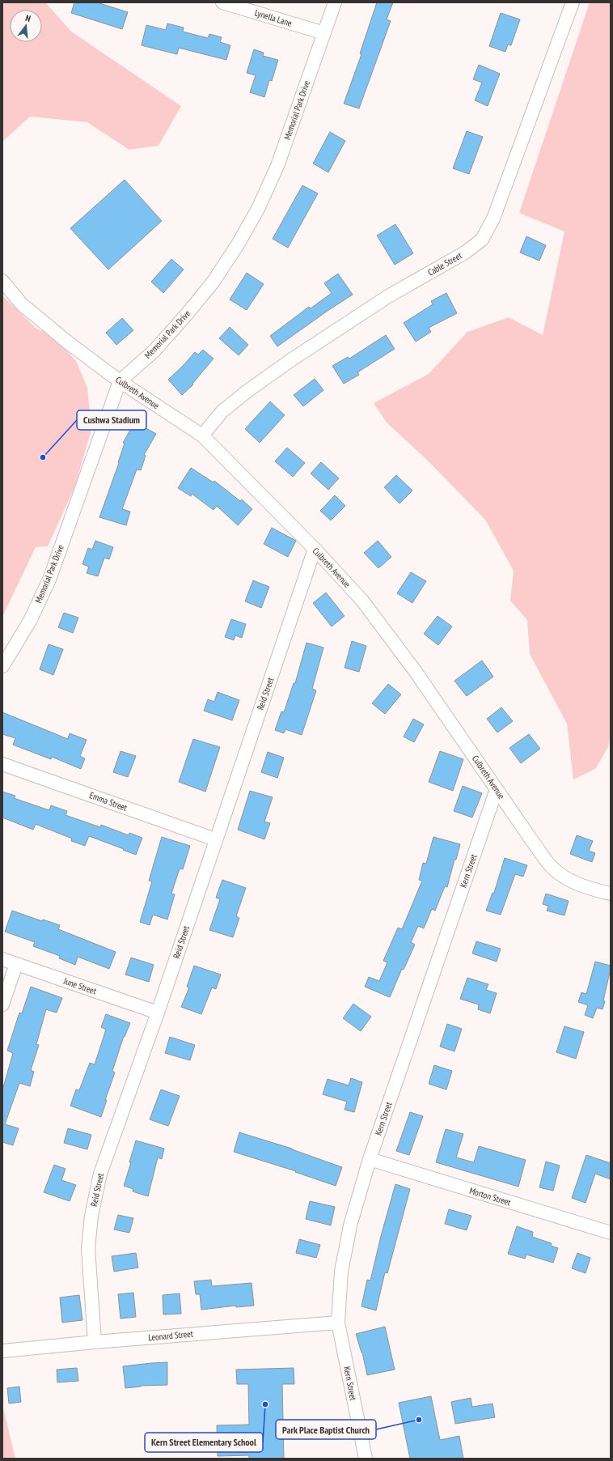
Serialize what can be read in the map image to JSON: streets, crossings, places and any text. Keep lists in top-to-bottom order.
{
  "streets": {
    "street": [
      "Lynella Lane",
      "Memorial Park Drive",
      "Cable Street",
      "Culbreth Avenue",
      "Reid Street",
      "Emma Street",
      "Kern Street",
      "June Street",
      "Morton Street",
      "Leonard Street"
    ]
  },
  "crossings": [
    ["Lynella Lane", "Memorial Park Drive"],
    ["Memorial Park Drive", "Culbreth Avenue"],
    ["Cable Street", "Culbreth Avenue"],
    ["Culbreth Avenue", "Reid Street"],
    ["Culbreth Avenue", "Kern Street"],
    ["Reid Street", "Emma Street"],
    ["Reid Street", "June Street"],
    ["Reid Street", "Leonard Street"],
    ["Kern Street", "Morton Street"],
    ["Kern Street", "Leonard Street"]
  ],
  "places": ["Cushwa Stadium", "Kern Street Elementary School", "Park Place Baptist Church"],
  "north": "top"
}
